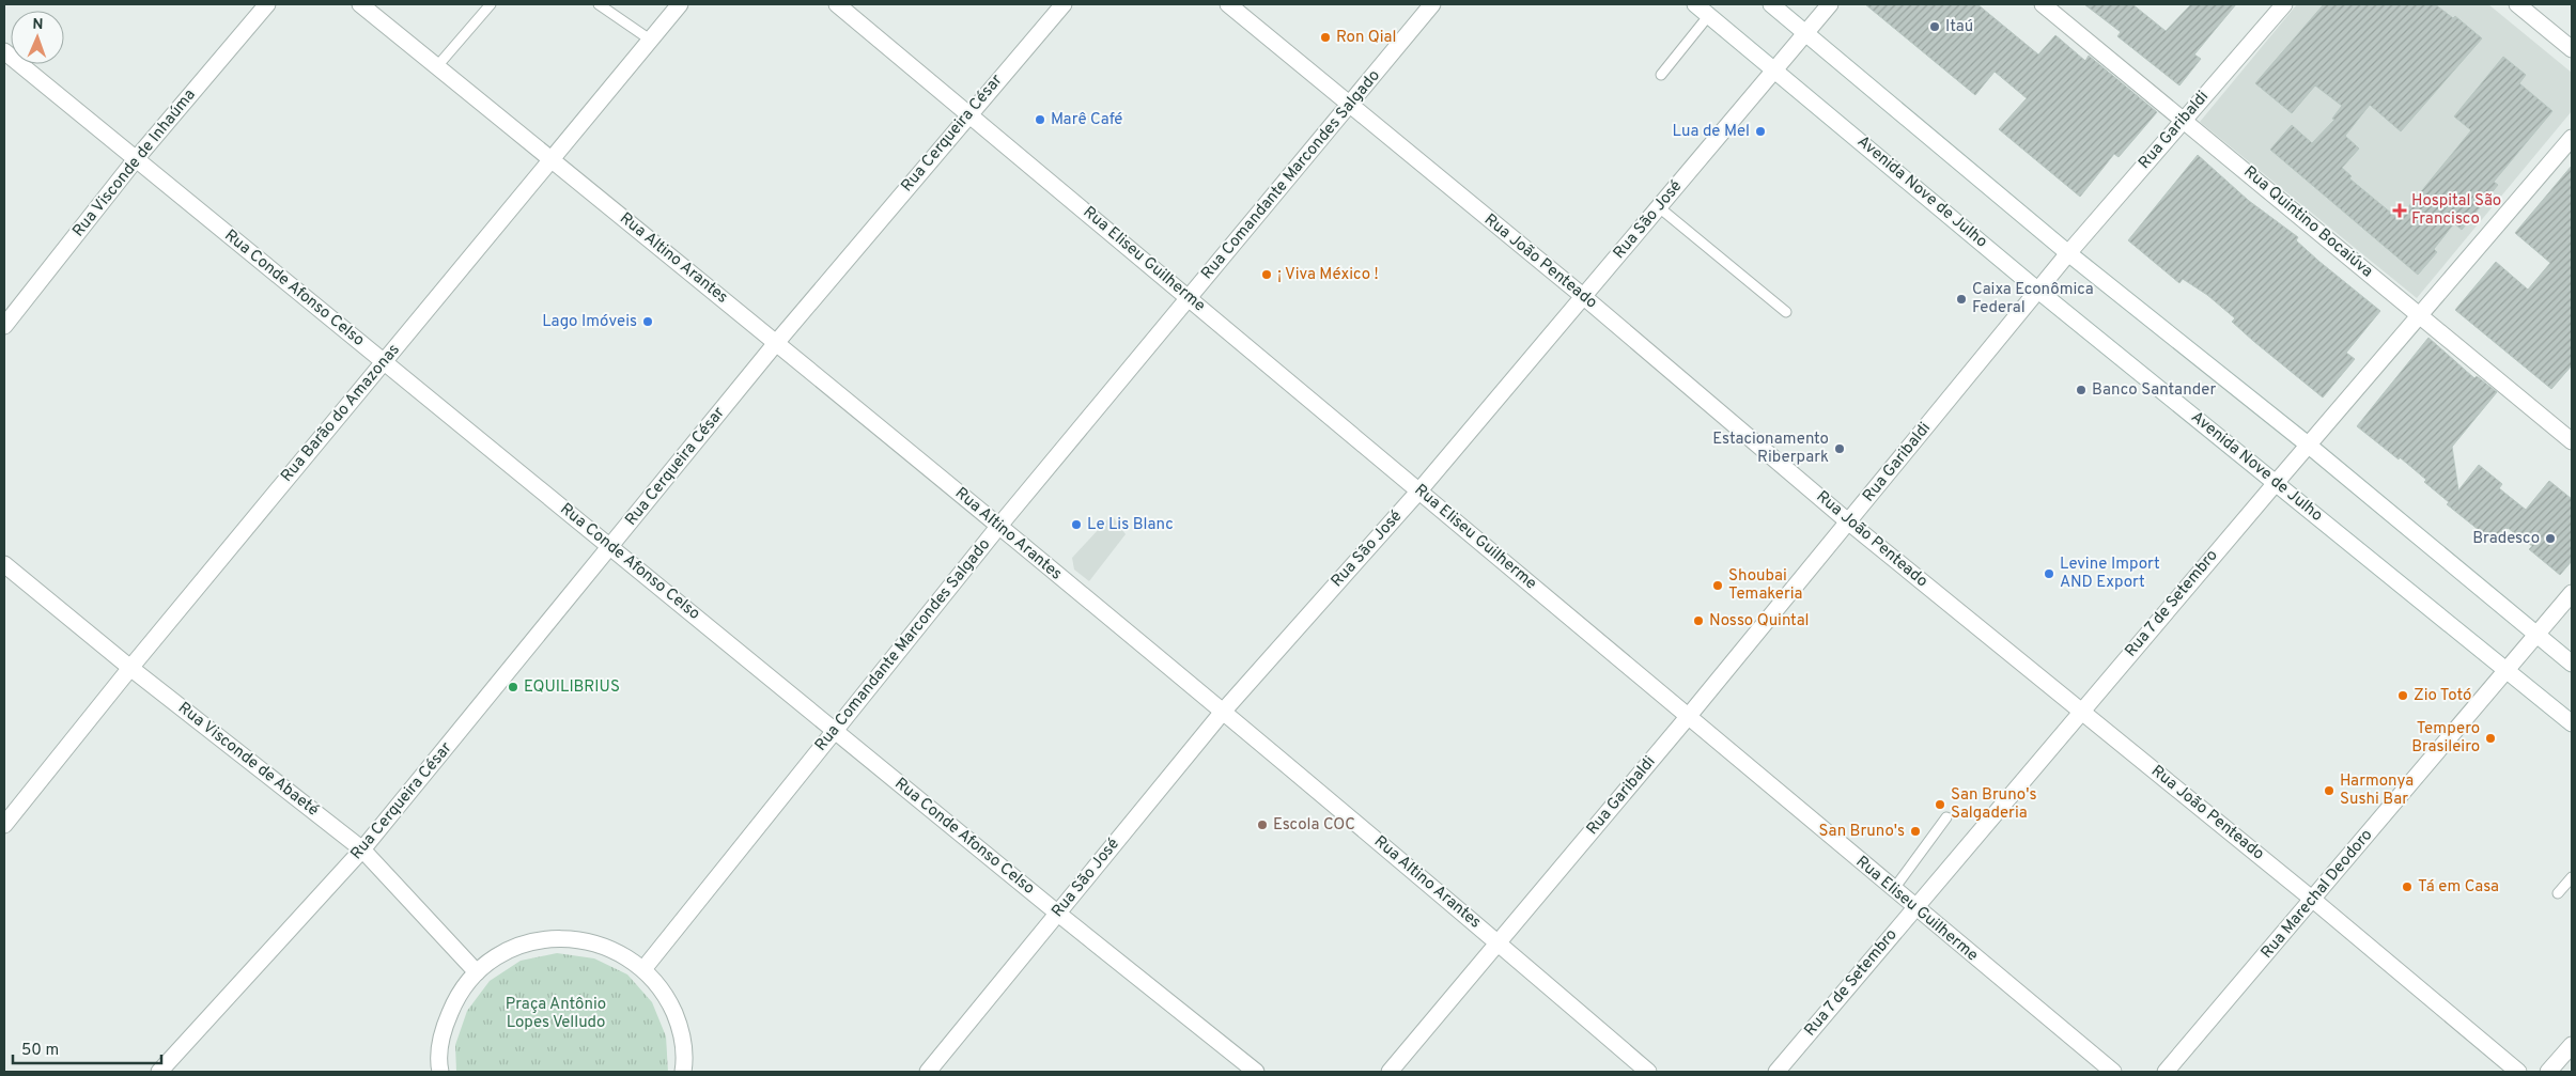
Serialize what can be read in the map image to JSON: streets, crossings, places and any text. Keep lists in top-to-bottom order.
{
  "streets": {
    "street": [
      "Rua Garibaldi",
      "Rua Cerqueira César",
      "Rua Visconde de Inhaúma",
      "Rua Comandante Marcondes Salgado",
      "Avenida Nove de Julho",
      "Rua São José",
      "Rua Quintino Bocaiúva",
      "Rua Altino Arantes",
      "Rua Eliseu Guilherme",
      "Rua João Penteado",
      "Rua Conde Afonso Celso",
      "Rua Barão do Amazonas",
      "Rua 7 de Setembro",
      "Rua Visconde de Abaeté",
      "Rua Marechal Deodoro"
    ]
  },
  "crossings": [
    ["Rua Garibaldi", "Avenida Nove de Julho"],
    ["Rua Garibaldi", "Rua Quintino Bocaiúva"],
    ["Rua Garibaldi", "Rua Altino Arantes"],
    ["Rua Garibaldi", "Rua Eliseu Guilherme"],
    ["Rua Garibaldi", "Rua João Penteado"],
    ["Rua Cerqueira César", "Rua Altino Arantes"],
    ["Rua Cerqueira César", "Rua Eliseu Guilherme"],
    ["Rua Cerqueira César", "Rua Conde Afonso Celso"],
    ["Rua Cerqueira César", "Rua Visconde de Abaeté"],
    ["Rua Visconde de Inhaúma", "Rua Conde Afonso Celso"],
    ["Rua Comandante Marcondes Salgado", "Rua Altino Arantes"],
    ["Rua Comandante Marcondes Salgado", "Rua Eliseu Guilherme"],
    ["Rua Comandante Marcondes Salgado", "Rua João Penteado"],
    ["Rua Comandante Marcondes Salgado", "Rua Conde Afonso Celso"],
    ["Avenida Nove de Julho", "Rua São José"],
    ["Avenida Nove de Julho", "Rua 7 de Setembro"],
    ["Avenida Nove de Julho", "Rua Marechal Deodoro"],
    ["Rua São José", "Rua Altino Arantes"],
    ["Rua São José", "Rua Eliseu Guilherme"],
    ["Rua São José", "Rua João Penteado"],
    ["Rua São José", "Rua Conde Afonso Celso"],
    ["Rua Quintino Bocaiúva", "Rua 7 de Setembro"],
    ["Rua Altino Arantes", "Rua Barão do Amazonas"],
    ["Rua Eliseu Guilherme", "Rua 7 de Setembro"],
    ["Rua João Penteado", "Rua 7 de Setembro"],
    ["Rua João Penteado", "Rua Marechal Deodoro"],
    ["Rua Conde Afonso Celso", "Rua Barão do Amazonas"],
    ["Rua Barão do Amazonas", "Rua Visconde de Abaeté"]
  ],
  "parks": ["Praça Antônio Lopes Velludo"],
  "places": {
    "other": [
      "Itaú",
      "Ron Qial",
      "Marê Café",
      "Lua de Mel",
      "¡ Viva México !",
      "Caixa Econômica Federal",
      "Lago Imóveis",
      "Banco Santander",
      "Estacionamento Riberpark",
      "Le Lis Blanc",
      "Bradesco",
      "Levine Import AND Export",
      "Shoubai Temakeria",
      "Nosso Quintal",
      "EQUILIBRIUS",
      "Zio Totó",
      "Tempero Brasileiro",
      "Harmonya Sushi Bar",
      "San Bruno's Salgaderia",
      "Escola COC",
      "San Bruno's",
      "Tá em Casa"
    ],
    "health": ["Hospital São Francisco"]
  },
  "scale_bar": "50 m",
  "north": "top"
}
